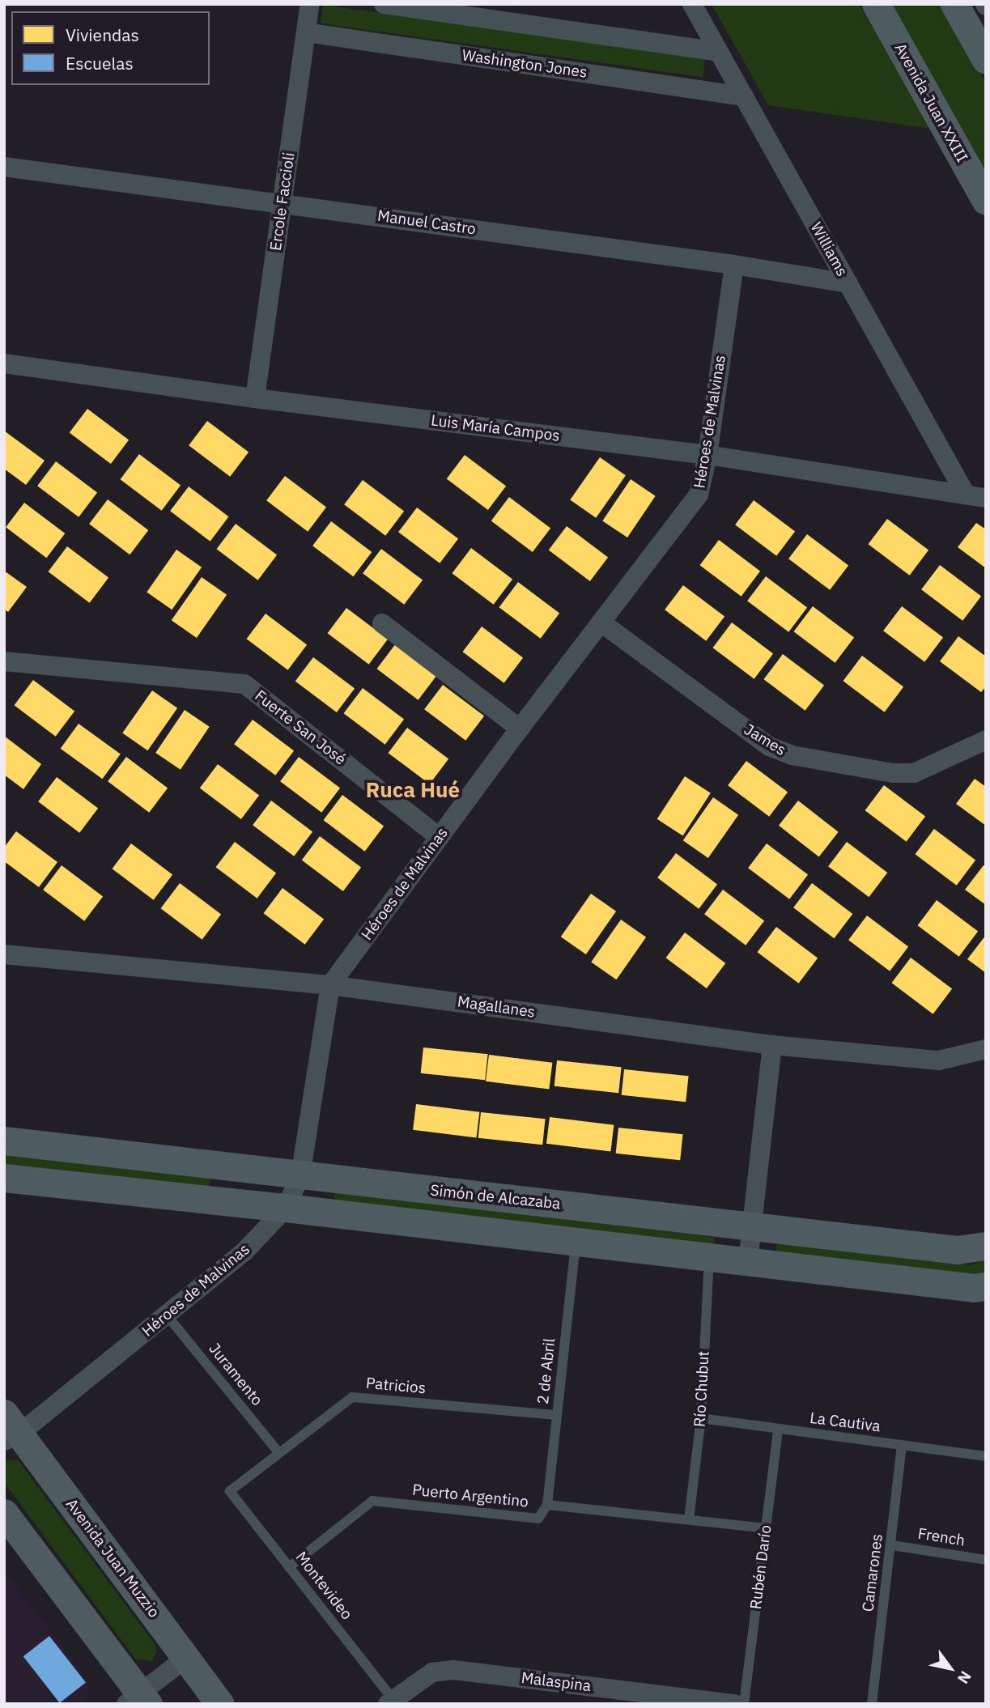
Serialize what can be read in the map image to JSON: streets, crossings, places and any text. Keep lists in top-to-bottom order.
{
  "streets": {
    "street": [
      "Washington Jones",
      "Avenida Juan XXIII",
      "Ercole Faccioli",
      "Manuel Castro",
      "Williams",
      "Héroes de Malvinas",
      "Luis María Campos",
      "Fuerte San José",
      "James",
      "Magallanes",
      "Simón de Alcazaba",
      "Avenida Juan Muzzio",
      "Malaspina"
    ],
    "lane": [
      "2 de Abril",
      "Juramento",
      "Patricios",
      "Río Chubut",
      "La Cautiva",
      "Puerto Argentino",
      "French",
      "Rubén Darío",
      "Camarones",
      "Montevideo"
    ]
  },
  "crossings": [
    ["Washington Jones", "Ercole Faccioli"],
    ["Washington Jones", "Williams"],
    ["Ercole Faccioli", "Manuel Castro"],
    ["Ercole Faccioli", "Luis María Campos"],
    ["Manuel Castro", "Williams"],
    ["Manuel Castro", "Héroes de Malvinas"],
    ["Williams", "Luis María Campos"],
    ["Héroes de Malvinas", "Luis María Campos"],
    ["Héroes de Malvinas", "Fuerte San José"],
    ["Héroes de Malvinas", "James"],
    ["Héroes de Malvinas", "Magallanes"],
    ["Héroes de Malvinas", "Simón de Alcazaba"],
    ["Héroes de Malvinas", "Juramento"],
    ["Héroes de Malvinas", "Avenida Juan Muzzio"],
    ["2 de Abril", "Patricios"],
    ["2 de Abril", "Puerto Argentino"],
    ["Juramento", "Patricios"],
    ["Patricios", "Montevideo"],
    ["Río Chubut", "La Cautiva"],
    ["Río Chubut", "Puerto Argentino"],
    ["La Cautiva", "Rubén Darío"],
    ["La Cautiva", "Camarones"],
    ["Puerto Argentino", "Rubén Darío"],
    ["Puerto Argentino", "Montevideo"],
    ["French", "Camarones"],
    ["Montevideo", "Malaspina"]
  ],
  "districts": ["Ruca Hué"],
  "legend": ["Viviendas", "Escuelas"],
  "north": "bottom right"
}
